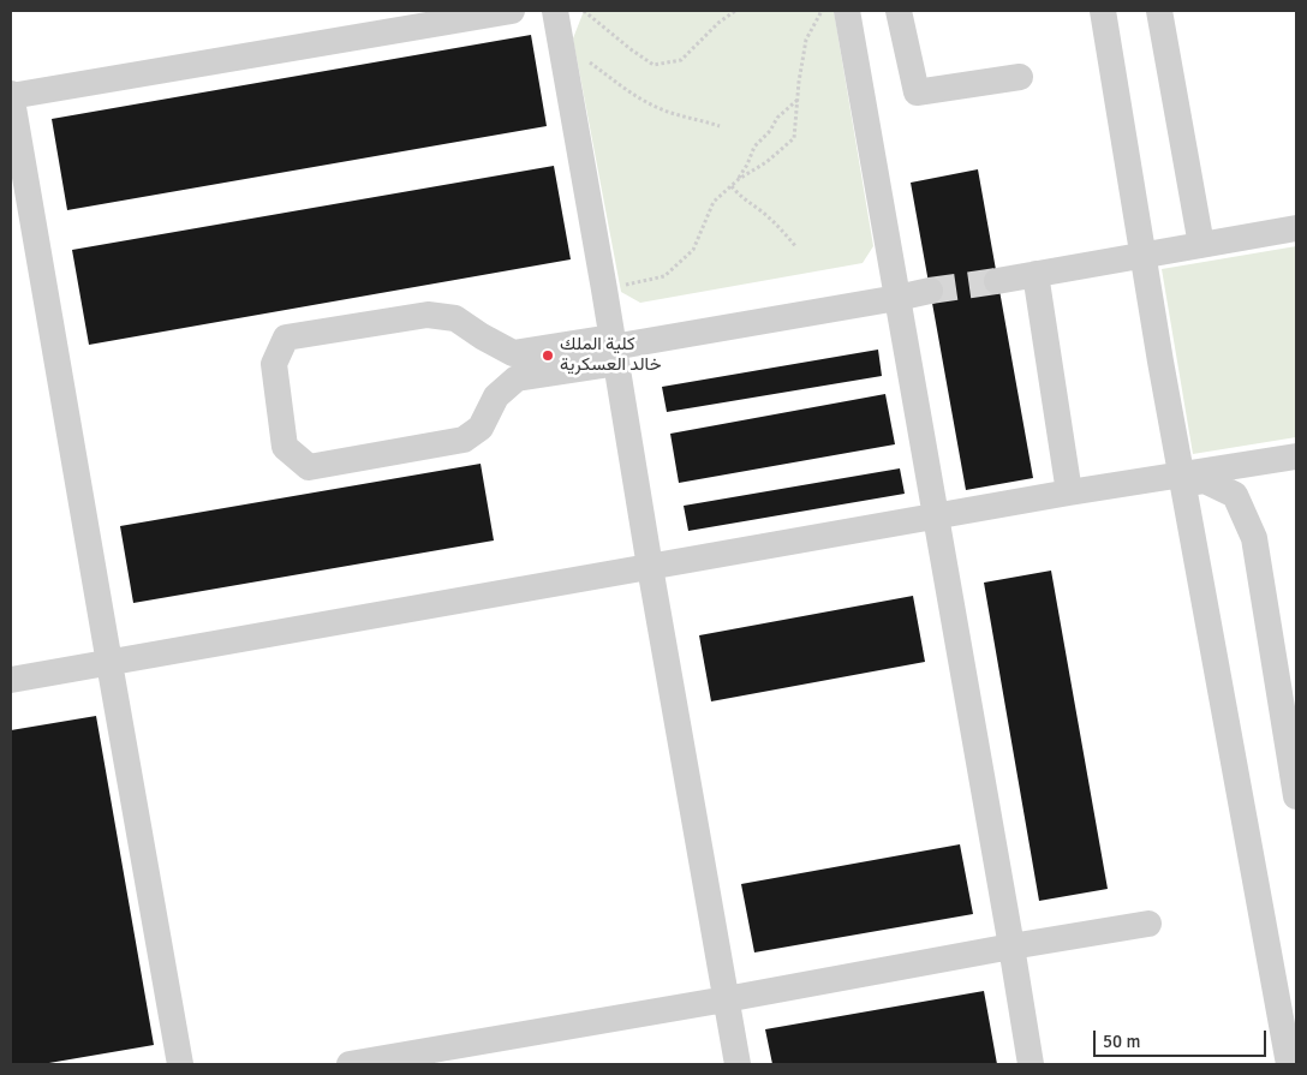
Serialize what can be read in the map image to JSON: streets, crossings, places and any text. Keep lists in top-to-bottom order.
{
  "places": ["كلية الملك خالد العسكرية"],
  "scale_bar": "50 m"
}
